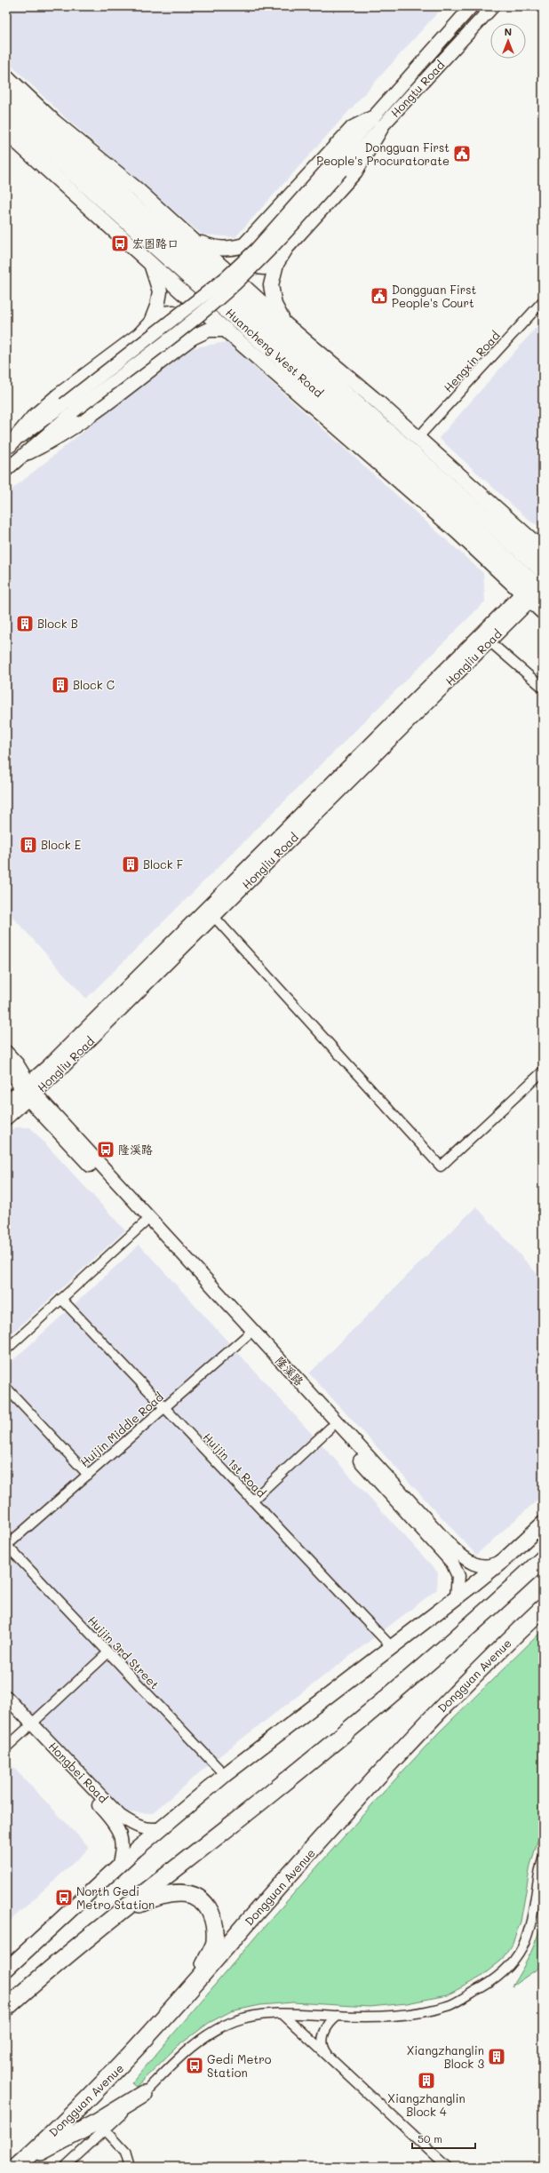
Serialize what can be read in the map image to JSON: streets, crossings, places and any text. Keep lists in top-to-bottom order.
{
  "streets": {
    "highway": ["Huancheng West Road", "Dongguan Avenue"],
    "street": [
      "Hongtu Road",
      "Hengxin Road",
      "Hongliu Road",
      "隆溪路",
      "Huijin Middle Road",
      "Huijin 1st Road",
      "Huijin 3rd Street",
      "Hongbei Road"
    ]
  },
  "crossings": [
    ["Huancheng West Road", "Hongliu Road"],
    ["Hongliu Road", "隆溪路"],
    ["隆溪路", "Huijin Middle Road"],
    ["Huijin Middle Road", "Huijin 1st Road"],
    ["Huijin Middle Road", "Huijin 3rd Street"]
  ],
  "places": {
    "public building": ["Dongguan First People's Procuratorate", "Dongguan First People's Court"],
    "bus stop": [
      "宏图路口",
      "隆溪路",
      "North Gedi Metro Station",
      "Gedi Metro Station"
    ],
    "building": [
      "Block B",
      "Block C",
      "Block E",
      "Block F",
      "Xiangzhanglin Block 3",
      "Xiangzhanglin Block 4"
    ]
  },
  "scale_bar": "50 m",
  "north": "top"
}
